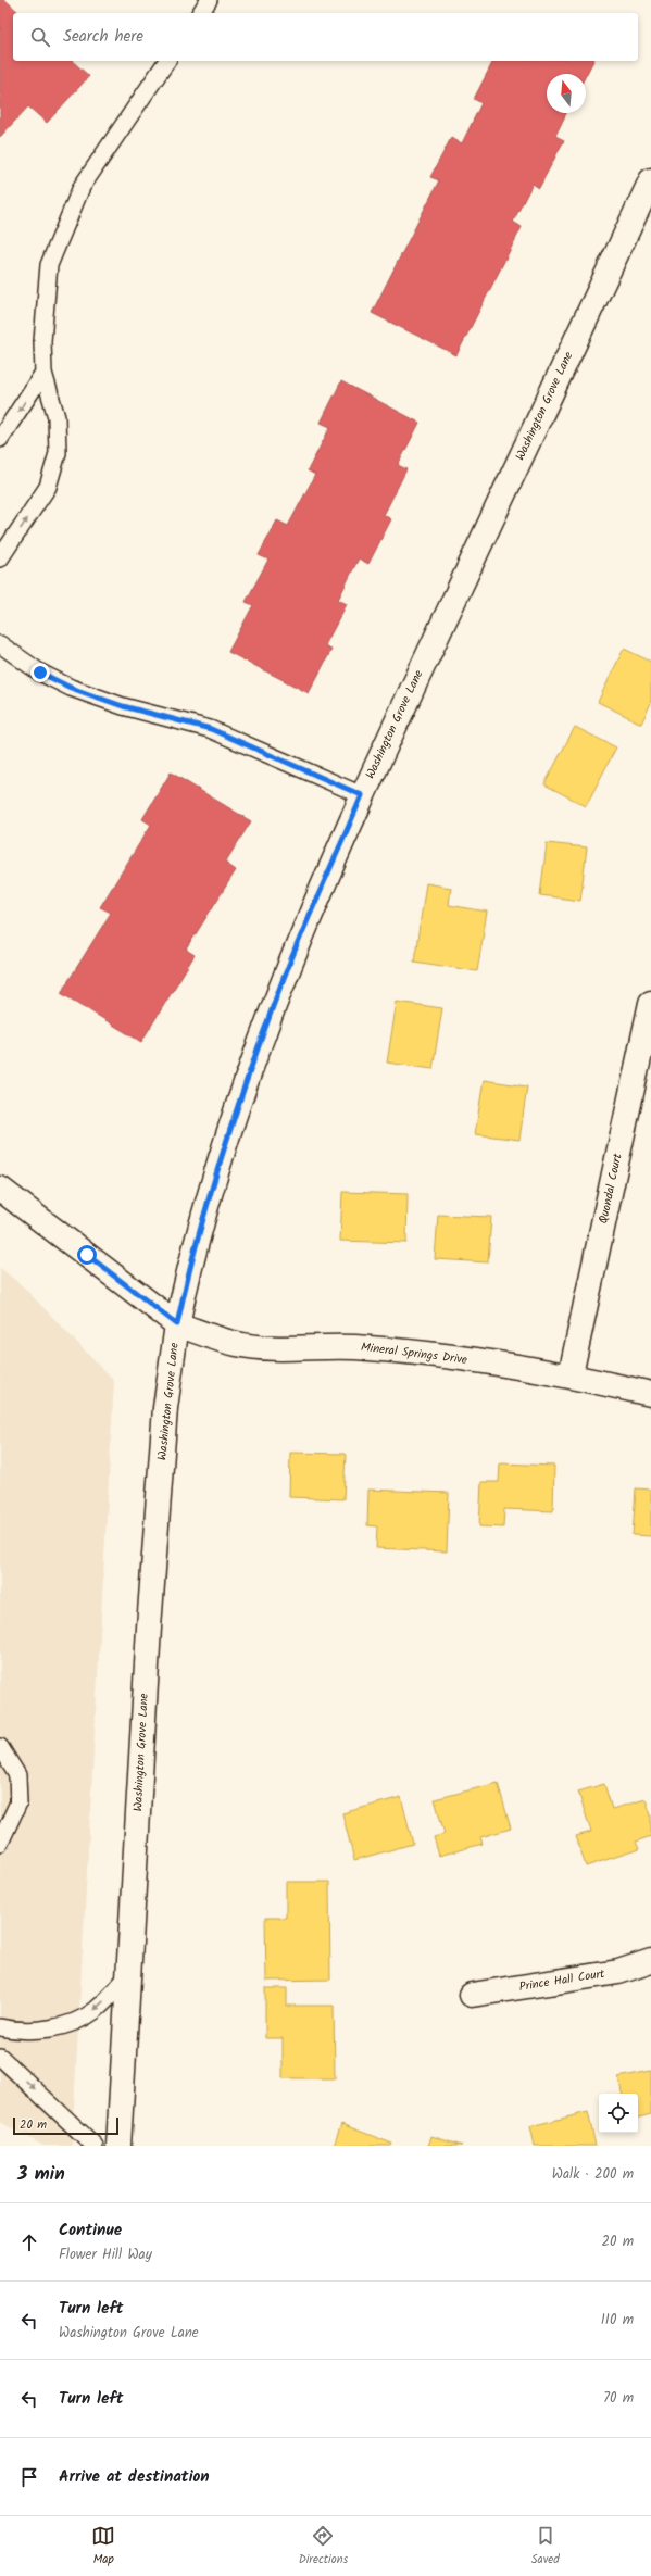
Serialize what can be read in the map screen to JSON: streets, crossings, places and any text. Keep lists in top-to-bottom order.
{
  "streets": {
    "street": [
      "Washington Grove Lane",
      "Quondal Court",
      "Mineral Springs Drive",
      "Prince Hall Court"
    ]
  },
  "crossings": [
    ["Washington Grove Lane", "Mineral Springs Drive"],
    ["Quondal Court", "Mineral Springs Drive"]
  ],
  "scale_bar": "20 m",
  "north": "top",
  "page": {
    "search": "Search here",
    "scale": "20 m",
    "heading": ["3 min", "Walk · 200 m"],
    "list": [
      ["Continue", "Flower Hill Way", "20 m"],
      ["Turn left", "Washington Grove Lane", "110 m"],
      ["Turn left", "70 m"],
      "Arrive at destination"
    ],
    "nav": ["Map", "Directions", "Saved"]
  }
}
